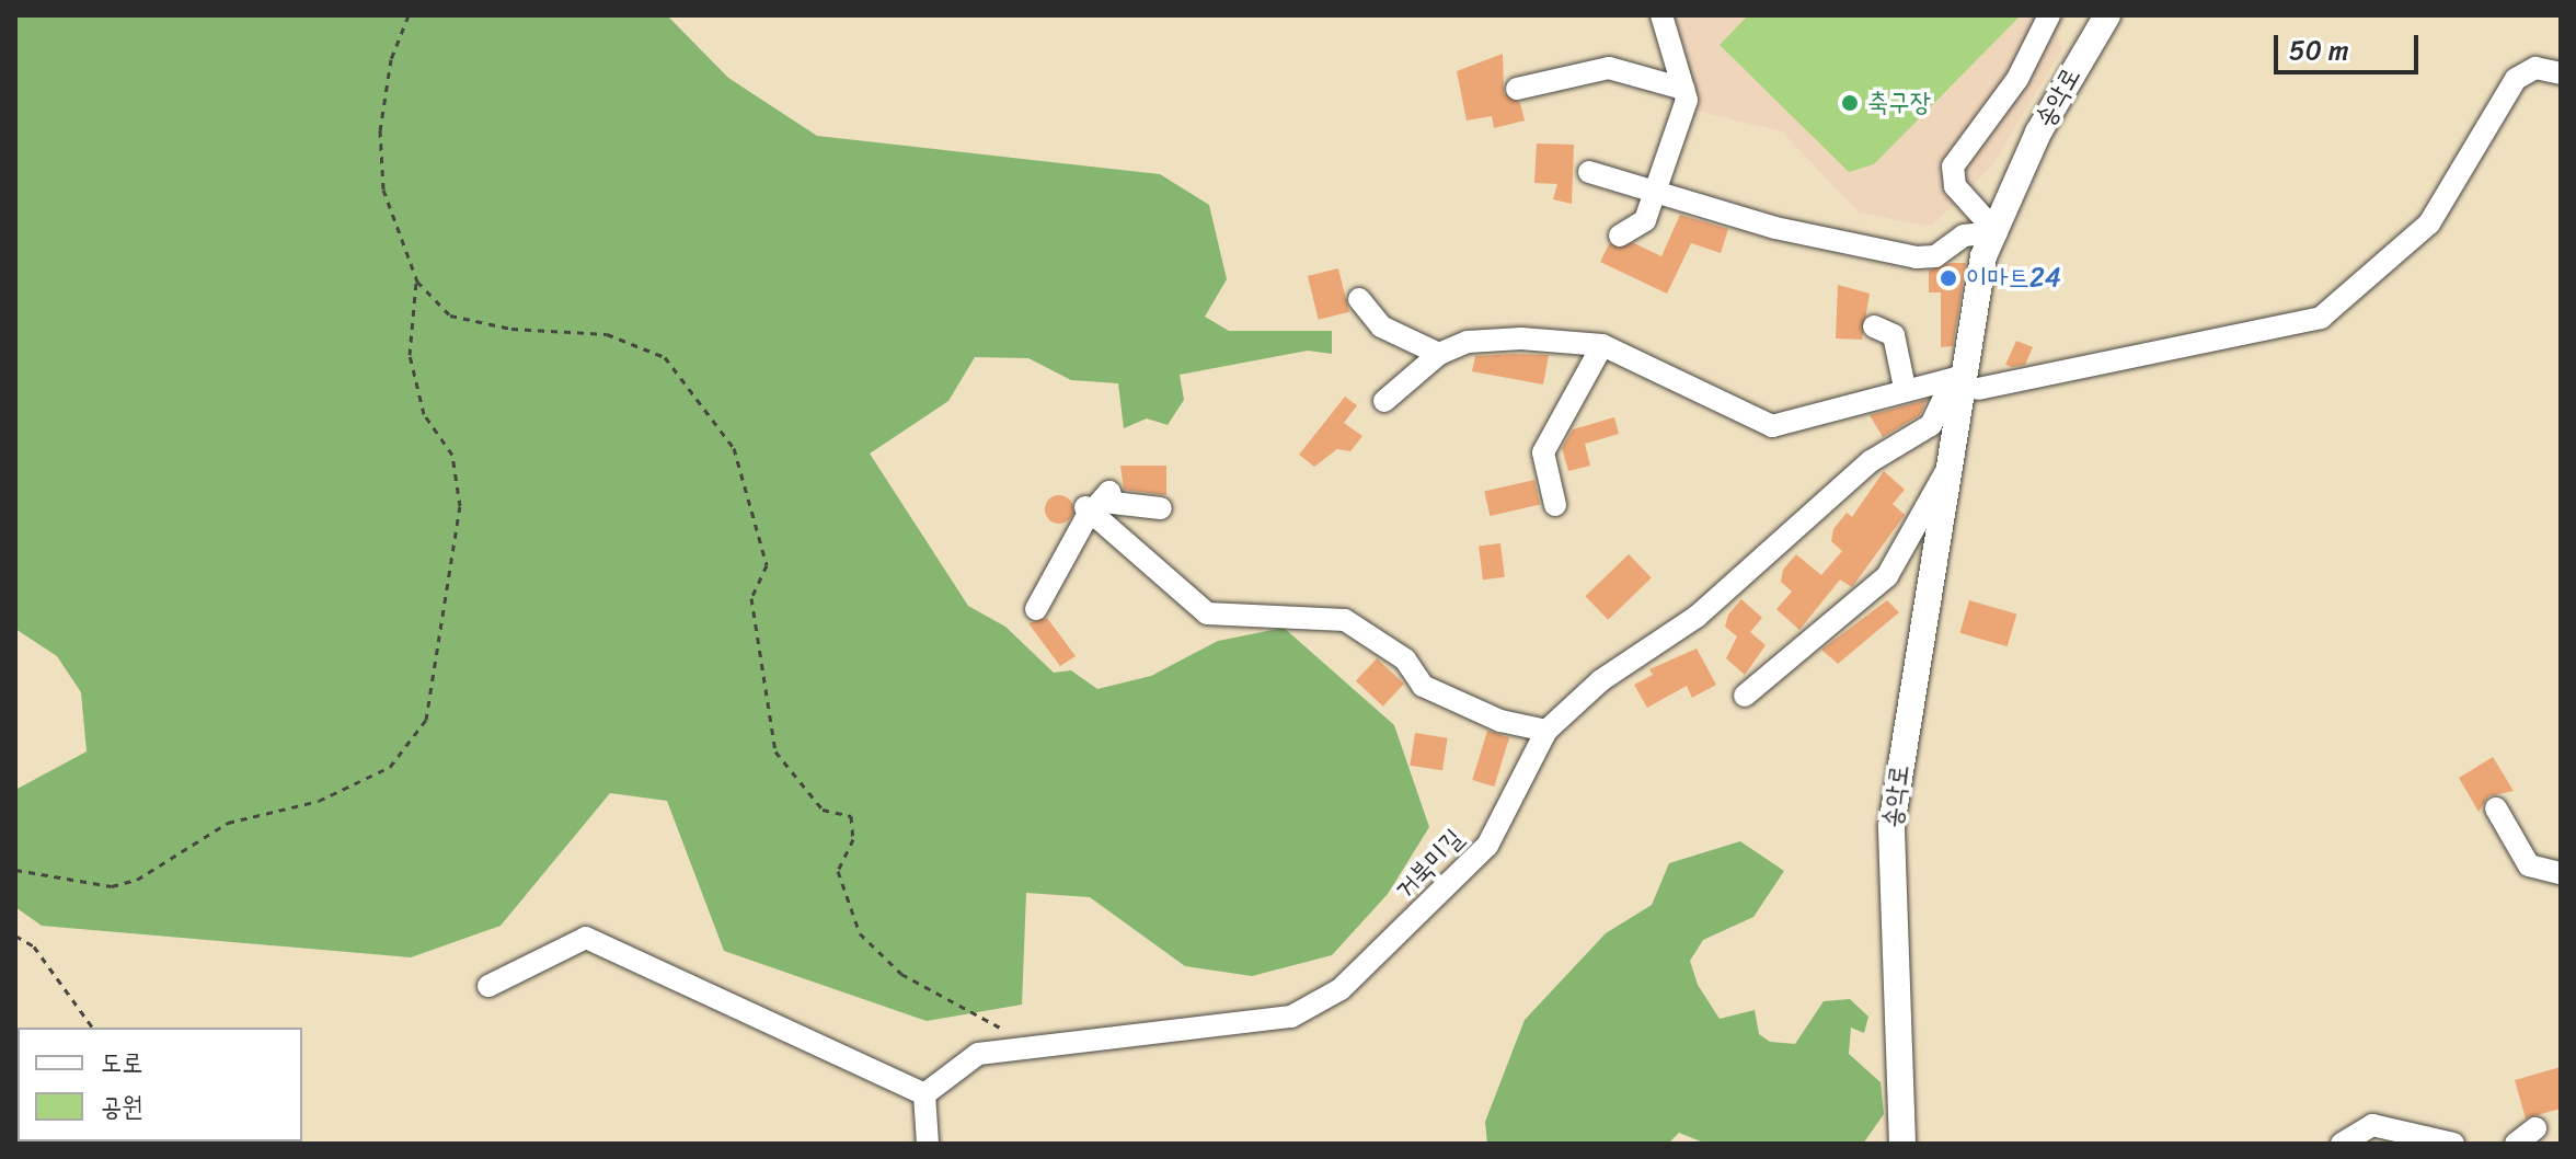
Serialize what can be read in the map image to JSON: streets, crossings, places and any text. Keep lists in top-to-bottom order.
{
  "streets": {
    "main road": ["송악로"],
    "street": ["거북미길"]
  },
  "crossings": [
    ["송악로", "거북미길"]
  ],
  "places": ["축구장", "이마트24"],
  "legend": ["도로", "공원"],
  "scale_bar": "50 m"
}
